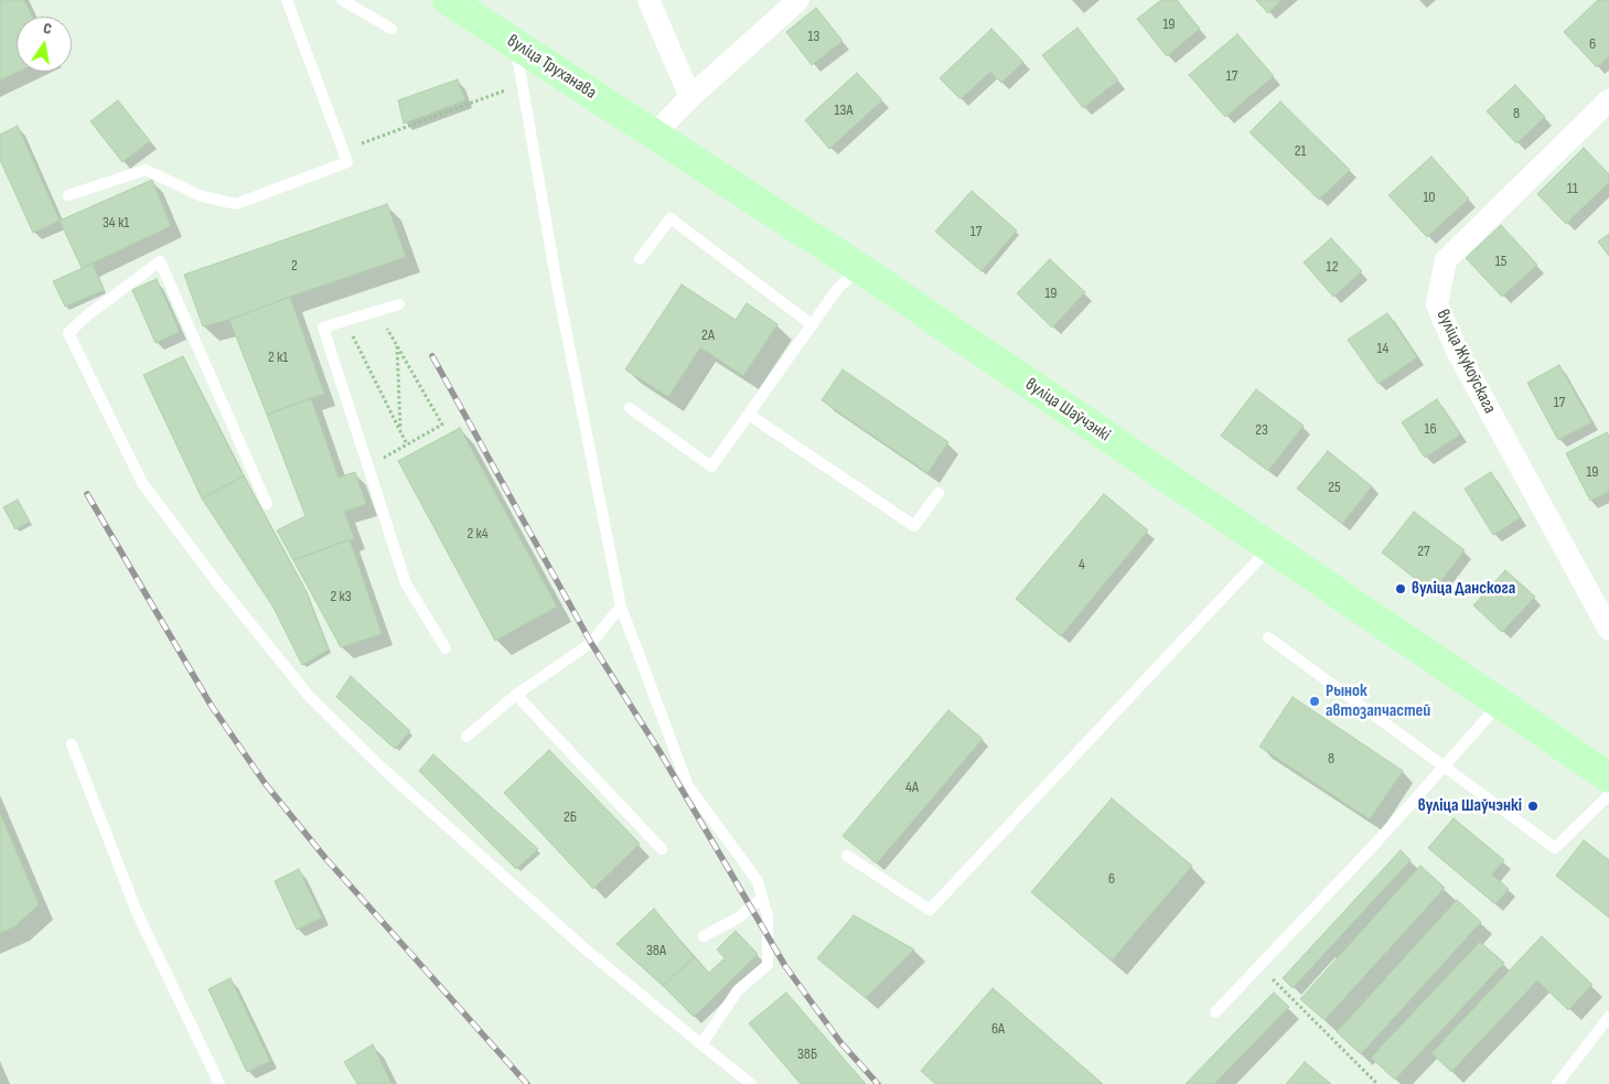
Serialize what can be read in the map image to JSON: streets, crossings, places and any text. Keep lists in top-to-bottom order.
{
  "streets": {
    "main road": ["вуліца Труханава", "вуліца Шаўчэнкі"],
    "street": ["вуліца Жукоўскага"]
  },
  "crossings": [
    ["вуліца Труханава", "вуліца Шаўчэнкі"]
  ],
  "places": ["вуліца Данскога", "Рынок автозапчастей", "вуліца Шаўчэнкі"],
  "house_numbers": [
    "19",
    "13",
    "6",
    "17",
    "13А",
    "8",
    "21",
    "11",
    "10",
    "34 к1",
    "17",
    "15",
    "2",
    "12",
    "19",
    "2А",
    "14",
    "2 к1",
    "17",
    "16",
    "23",
    "19",
    "25",
    "2 к4",
    "27",
    "4",
    "2 к3",
    "8",
    "4А",
    "2Б",
    "6",
    "38А",
    "6А",
    "38Б"
  ],
  "north": "top"
}
